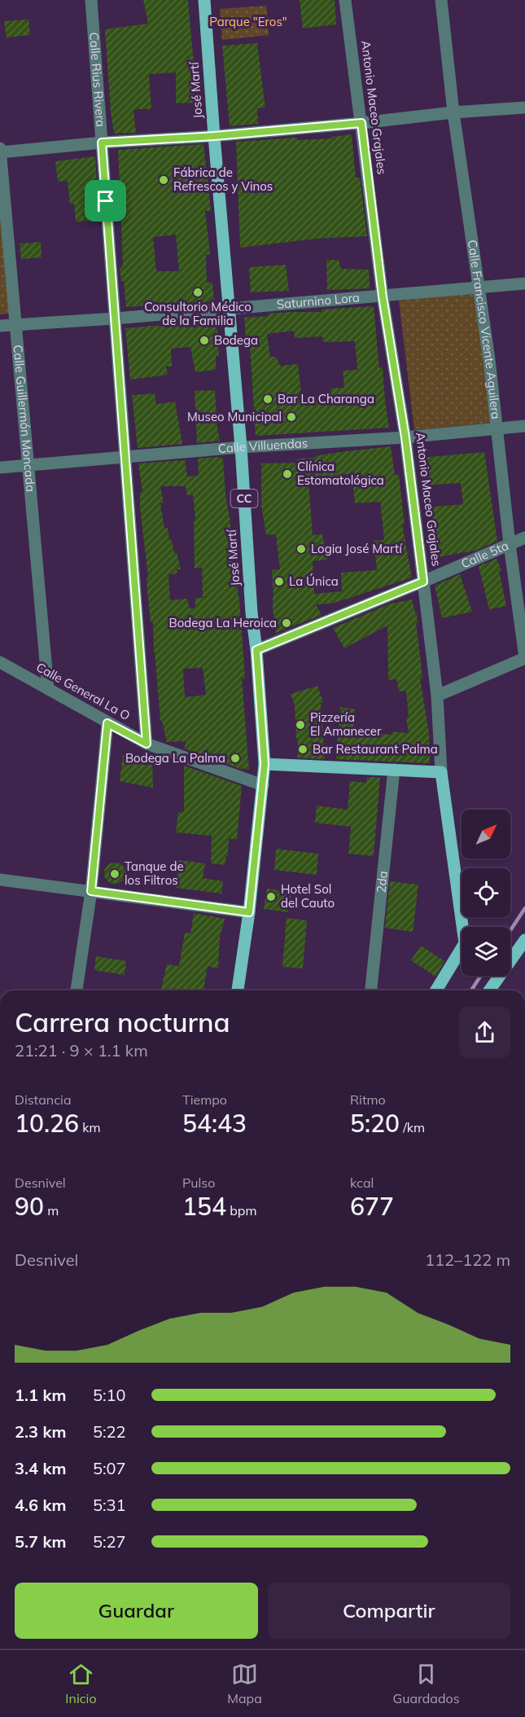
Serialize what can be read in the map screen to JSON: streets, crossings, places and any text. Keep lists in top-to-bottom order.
{
  "streets": {
    "main road": ["José Martí", "Antonio Maceo Grajales", "CC"],
    "street": [
      "Calle Rius Rivera",
      "Saturnino Lora",
      "Calle Francisco Vicente Aguilera",
      "Calle Guillermón Moncada",
      "Calle Villuendas",
      "Calle 5ta",
      "Calle General La O",
      "2da"
    ]
  },
  "crossings": [
    ["Calle Rius Rivera", "Saturnino Lora"],
    ["Calle Rius Rivera", "Calle Villuendas"],
    ["Calle Rius Rivera", "Calle General La O"],
    ["José Martí", "Saturnino Lora"],
    ["José Martí", "Calle Villuendas"],
    ["José Martí", "Calle 5ta"],
    ["José Martí", "Calle General La O"],
    ["Antonio Maceo Grajales", "Saturnino Lora"],
    ["Antonio Maceo Grajales", "Calle Villuendas"],
    ["Antonio Maceo Grajales", "Calle 5ta"],
    ["Saturnino Lora", "Calle Francisco Vicente Aguilera"],
    ["Saturnino Lora", "Calle Guillermón Moncada"],
    ["Calle Francisco Vicente Aguilera", "Calle Villuendas"],
    ["Calle Francisco Vicente Aguilera", "Calle 5ta"],
    ["Calle Guillermón Moncada", "Calle Villuendas"],
    ["Calle Guillermón Moncada", "Calle General La O"]
  ],
  "parks": ["Parque \"Eros\""],
  "places": [
    "Fábrica de Refrescos y Vinos",
    "Consultorio Médico de la Familia",
    "Bodega",
    "Bar La Charanga",
    "Museo Municipal",
    "Clínica Estomatológica",
    "Logia José Martí",
    "La Única",
    "Bodega La Heroica",
    "Pizzería El Amanecer",
    "Bar Restaurant Palma",
    "Bodega La Palma",
    "Tanque de los Filtros",
    "Hotel Sol del Cauto"
  ],
  "north": "top right",
  "page": {
    "heading": ["Carrera nocturna", "21:21 · 9 × 1.1 km"],
    "stats": [
      ["Distancia", "10.26 km"],
      ["Tiempo", "54:43"],
      ["Ritmo", "5:20 /km"],
      ["Desnivel", "90 m"],
      ["Pulso", "154 bpm"],
      ["kcal", "677"]
    ],
    "chart": ["Desnivel", "112–122 m"],
    "list": [
      {
        "name": "1.1 km",
        "note": "5:10"
      },
      {
        "name": "2.3 km",
        "note": "5:22"
      },
      {
        "name": "3.4 km",
        "note": "5:07"
      },
      {
        "name": "4.6 km",
        "note": "5:31"
      },
      {
        "name": "5.7 km",
        "note": "5:27"
      }
    ],
    "buttons": ["Guardar", "Compartir"],
    "tabs": ["Inicio", "Mapa", "Guardados"]
  }
}
